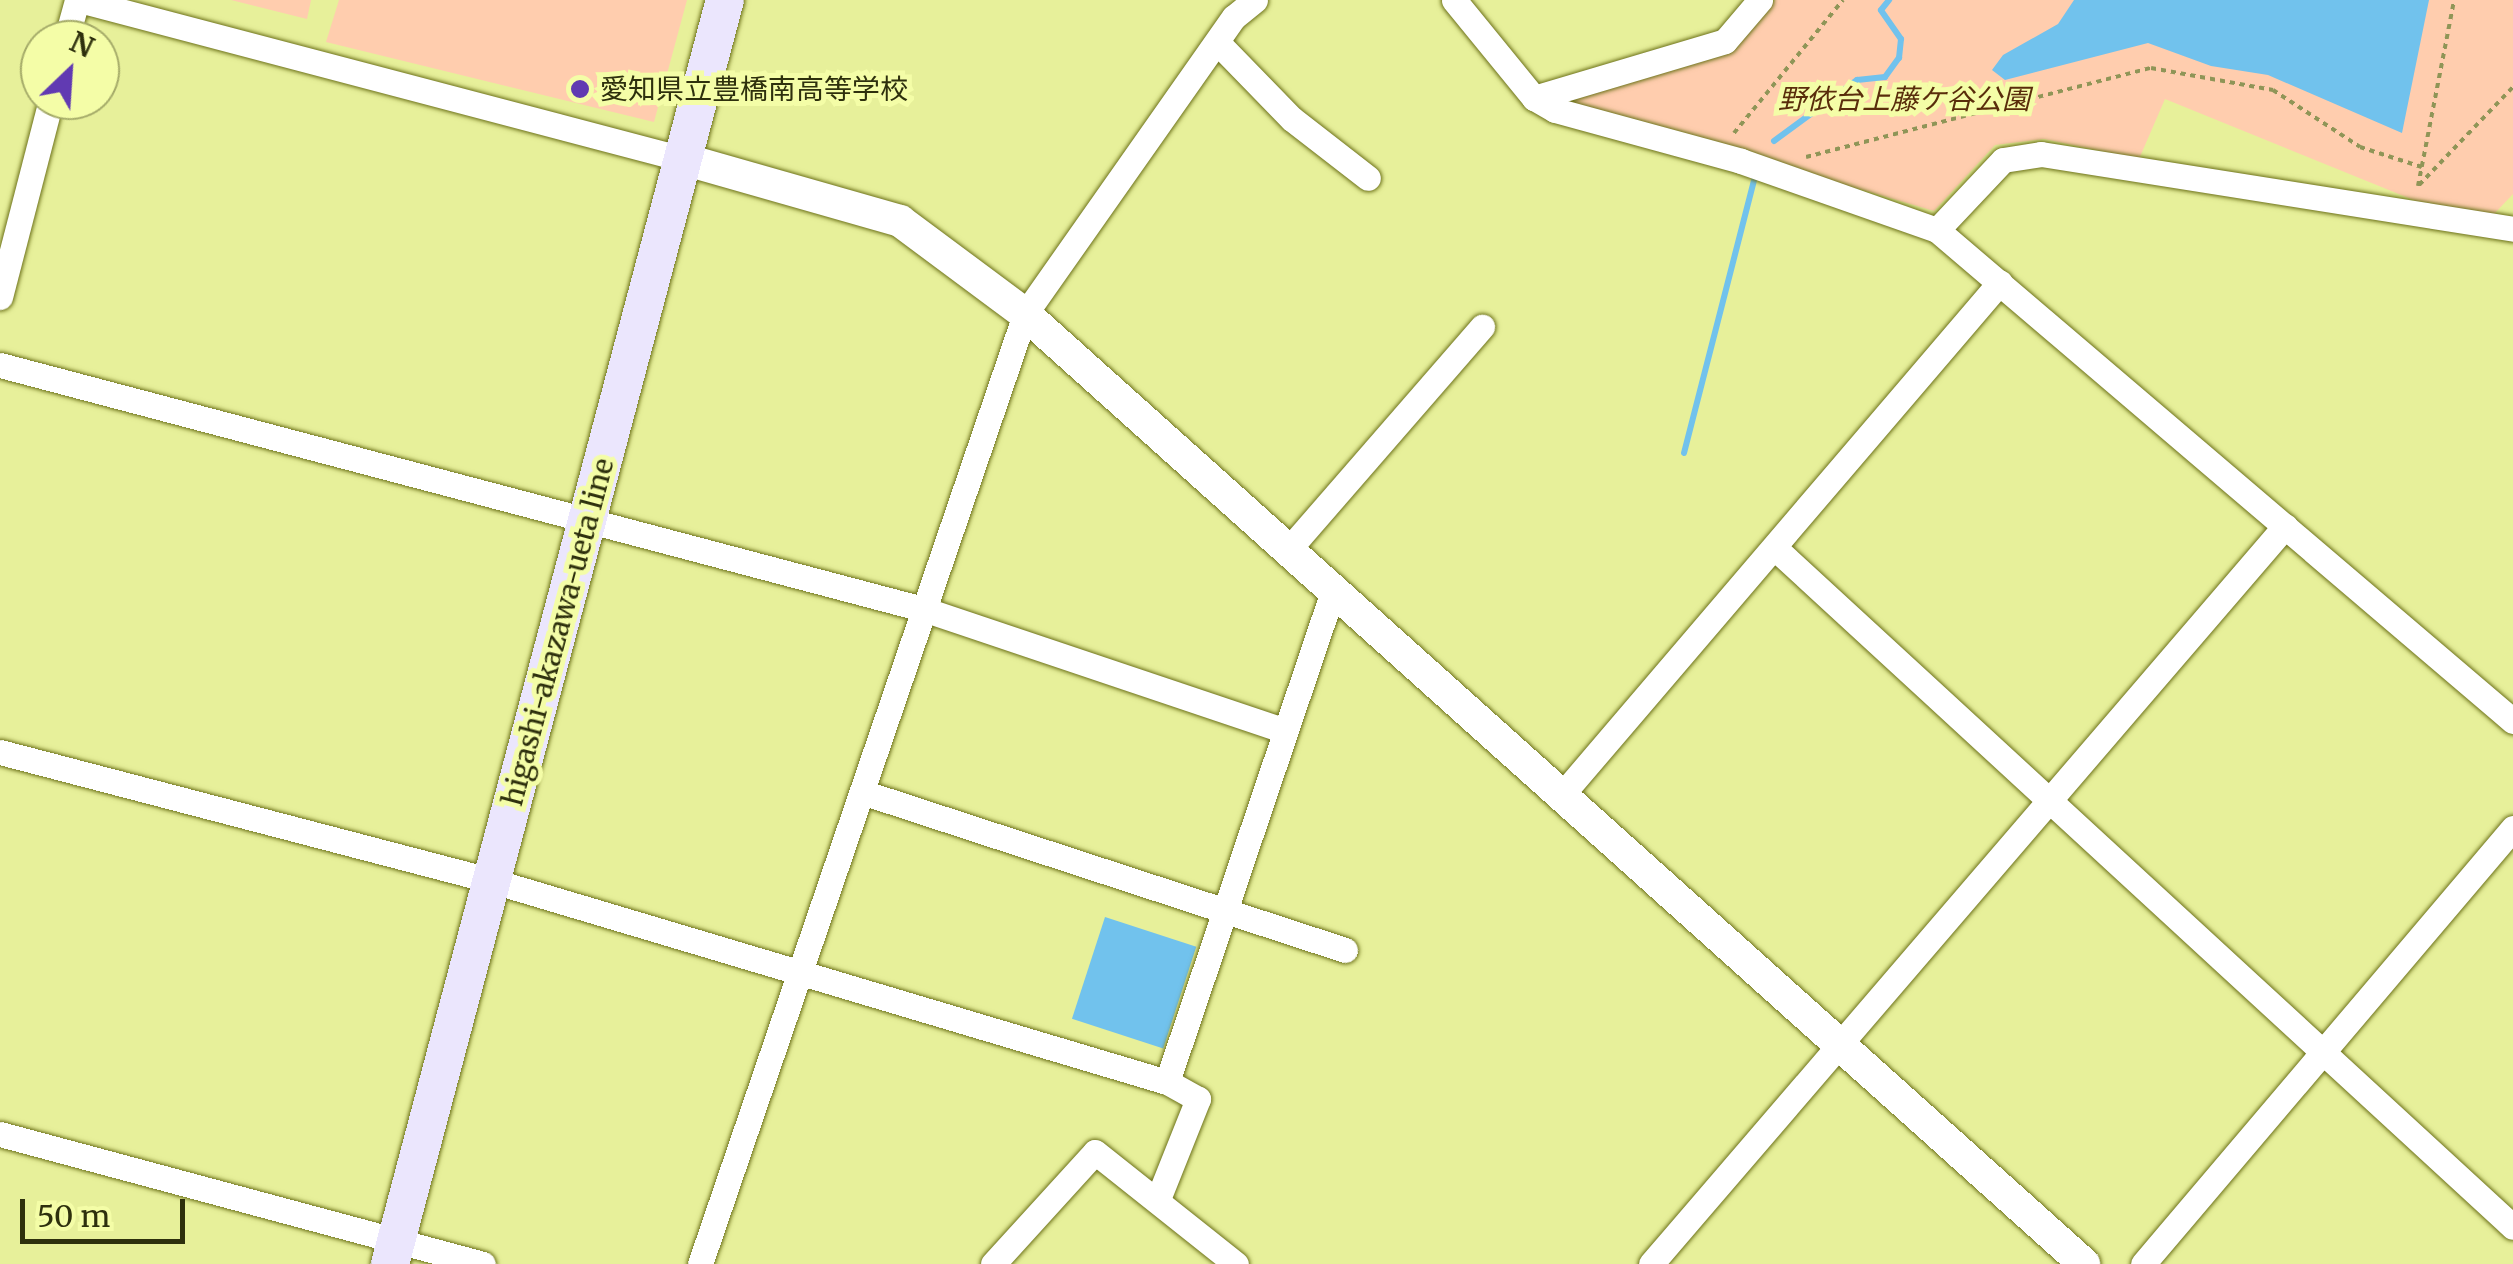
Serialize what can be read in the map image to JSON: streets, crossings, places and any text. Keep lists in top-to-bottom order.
{
  "streets": {
    "main road": ["higashi-akazawa-ueta line"]
  },
  "parks": ["野依台上藤ケ谷公園"],
  "places": ["愛知県立豊橋南高等学校"],
  "scale_bar": "50 m",
  "north": "top right"
}
